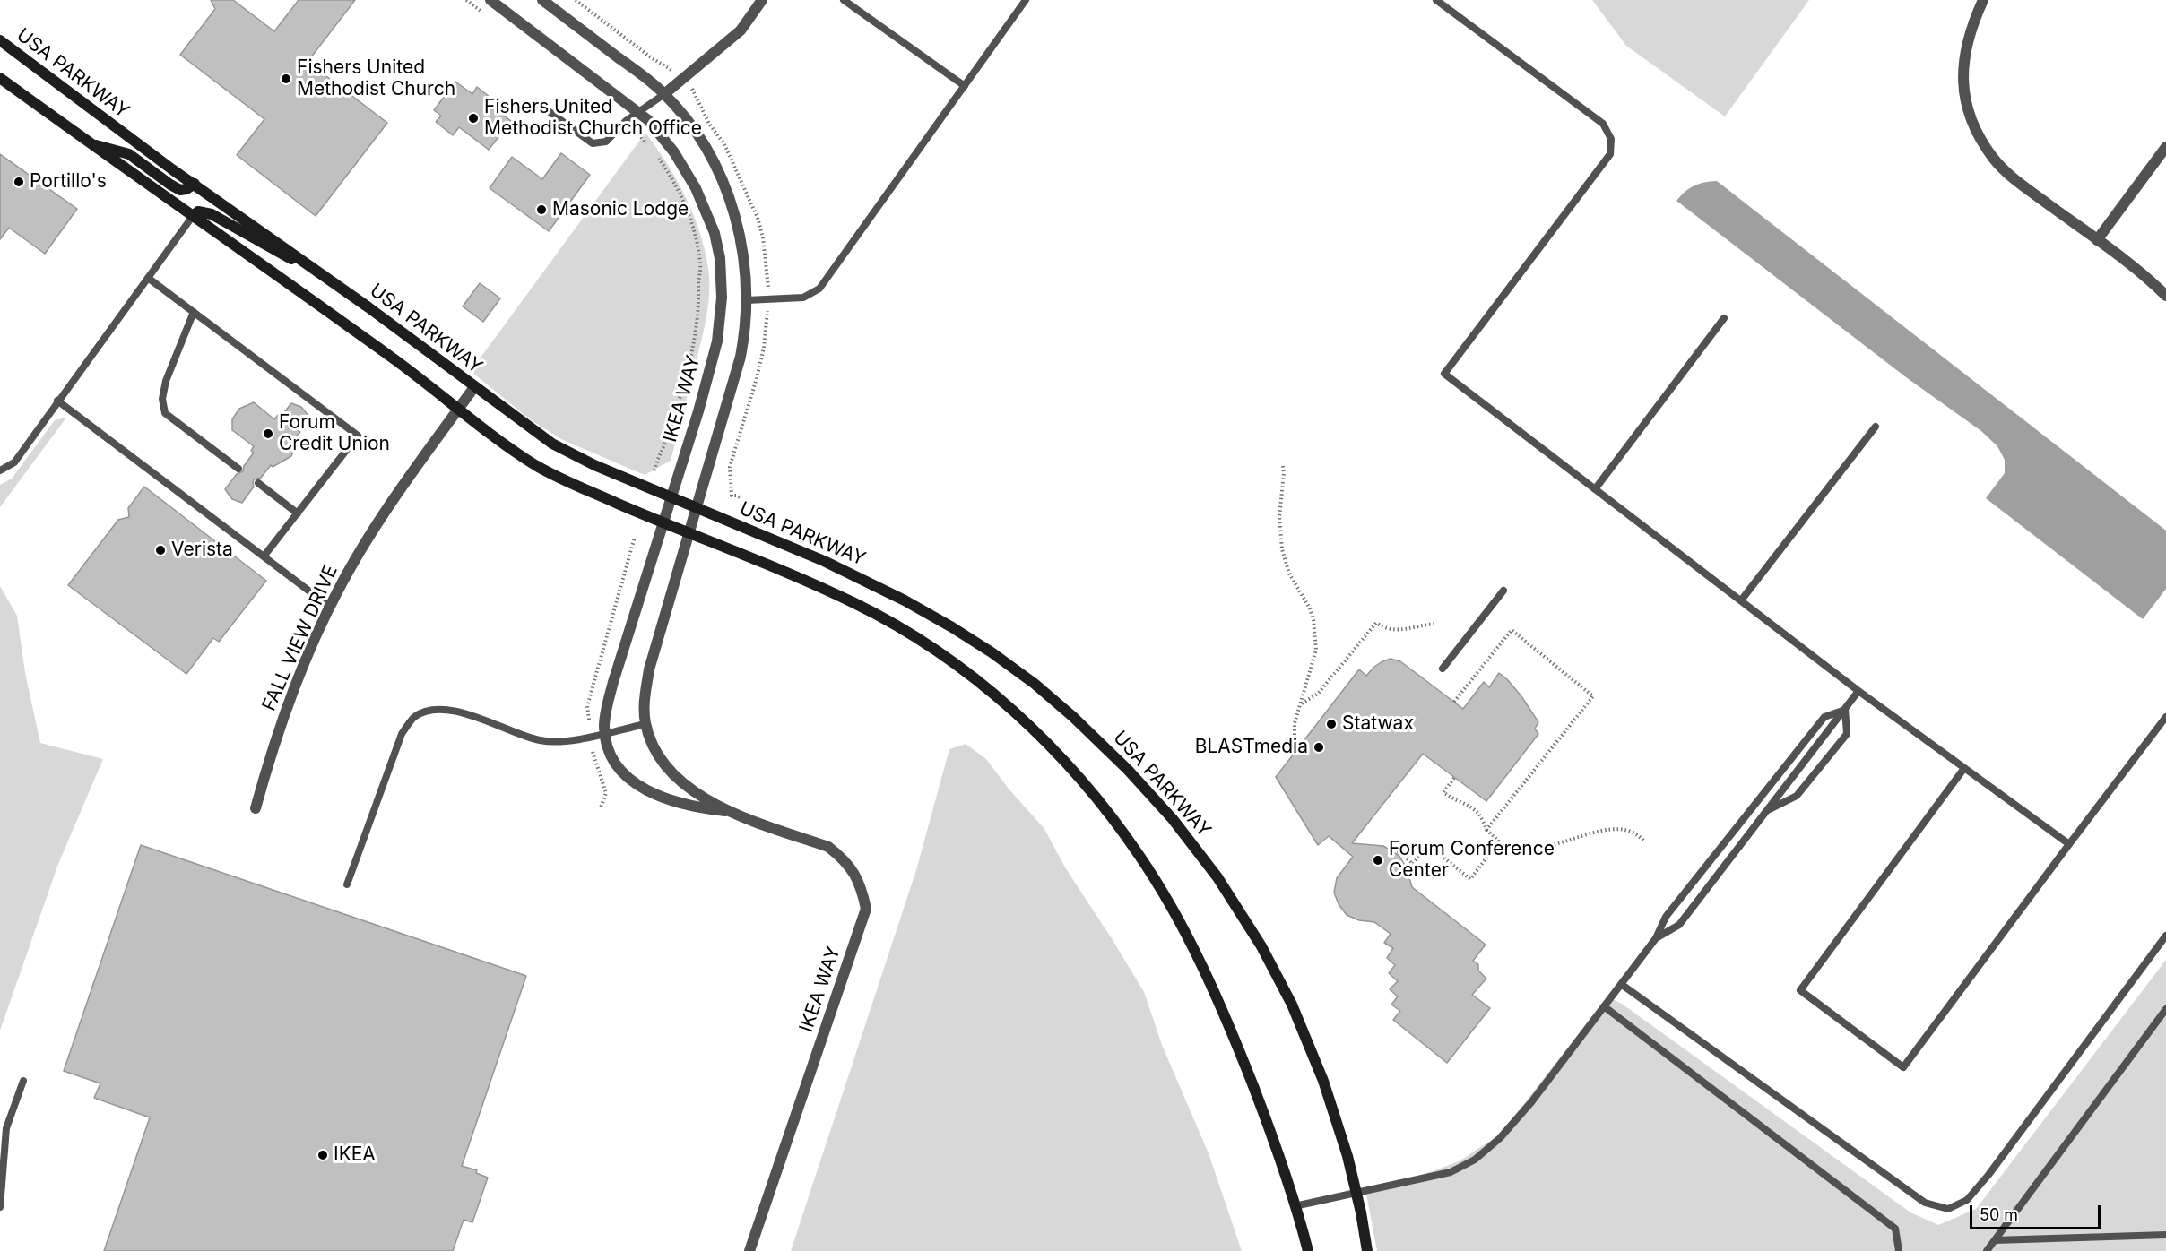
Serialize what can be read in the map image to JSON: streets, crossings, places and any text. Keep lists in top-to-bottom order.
{
  "streets": {
    "street": ["USA PARKWAY", "IKEA WAY", "FALL VIEW DRIVE"]
  },
  "crossings": [
    ["USA PARKWAY", "IKEA WAY"],
    ["USA PARKWAY", "FALL VIEW DRIVE"]
  ],
  "places": [
    "Fishers United Methodist Church",
    "Fishers United Methodist Church Office",
    "Portillo's",
    "Masonic Lodge",
    "Forum Credit Union",
    "Verista",
    "Statwax",
    "BLASTmedia",
    "Forum Conference Center",
    "IKEA"
  ],
  "scale_bar": "50 m"
}
